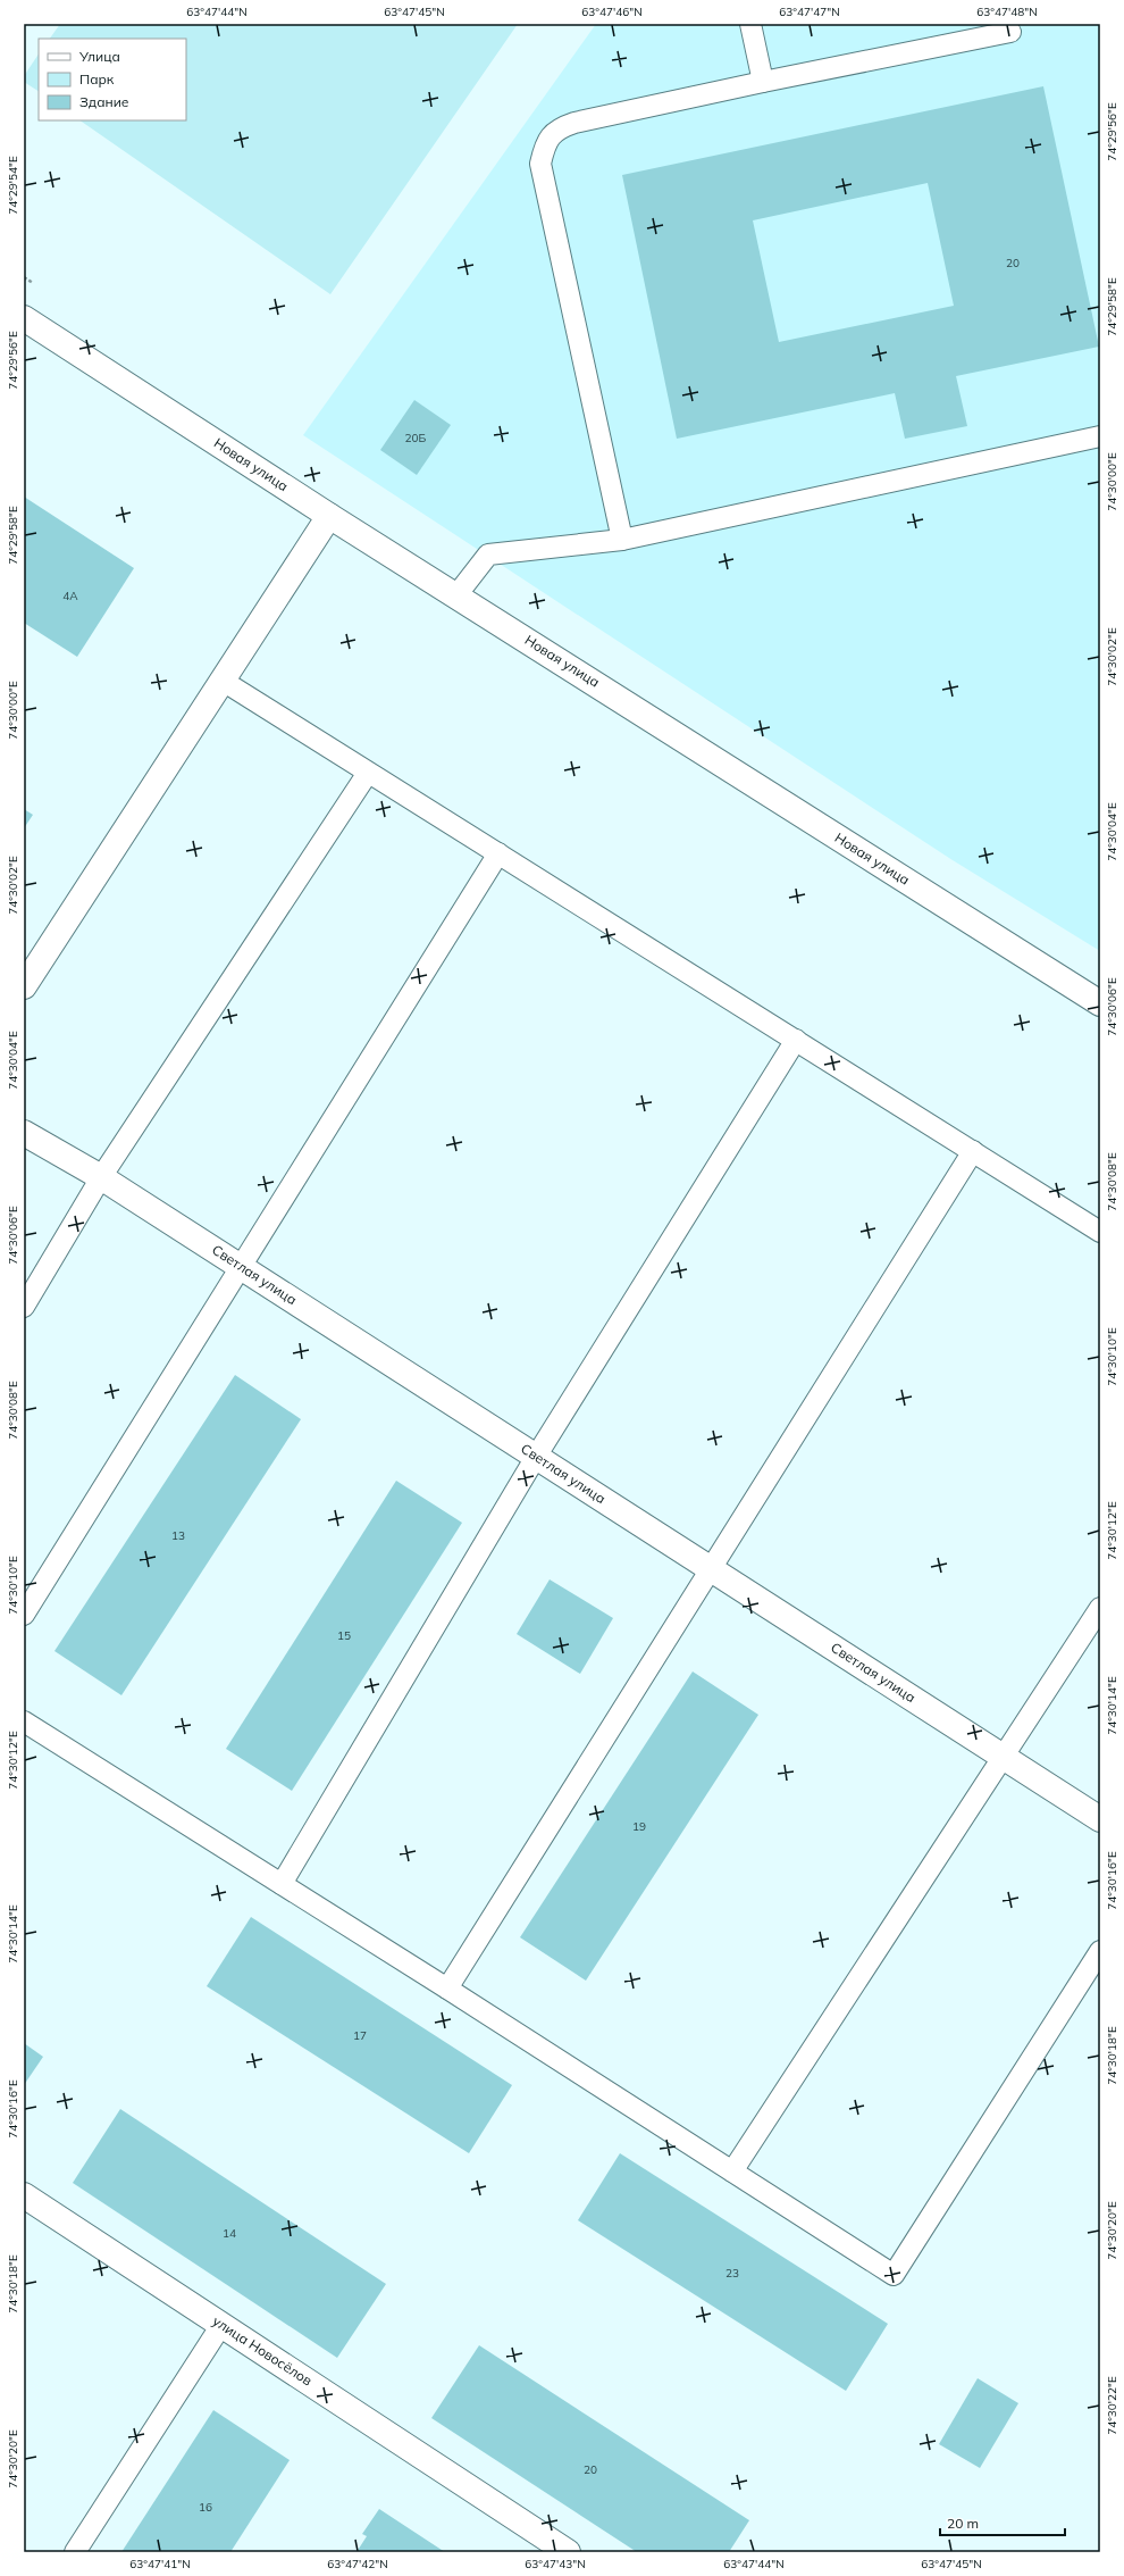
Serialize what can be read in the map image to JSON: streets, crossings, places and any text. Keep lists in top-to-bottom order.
{
  "streets": {
    "street": ["Новая улица", "Светлая улица", "улица Новосёлов"]
  },
  "house_numbers": [
    "20",
    "20Б",
    "4А",
    "13",
    "15",
    "19",
    "17",
    "14",
    "23",
    "20",
    "16"
  ],
  "legend": ["Улица", "Парк", "Здание"],
  "scale_bar": "20 m",
  "coordinates": [
    "63°47'44\"N",
    "63°47'45\"N",
    "63°47'46\"N",
    "63°47'47\"N",
    "63°47'48\"N",
    "74°29'56\"E",
    "74°29'54\"E",
    "74°29'58\"E",
    "74°30'00\"E",
    "74°30'02\"E",
    "74°30'04\"E",
    "74°30'06\"E",
    "74°30'08\"E",
    "74°30'10\"E",
    "74°30'12\"E",
    "74°30'14\"E",
    "74°30'16\"E",
    "74°30'18\"E",
    "74°30'20\"E",
    "74°30'22\"E",
    "63°47'41\"N",
    "63°47'42\"N",
    "63°47'43\"N"
  ]
}
